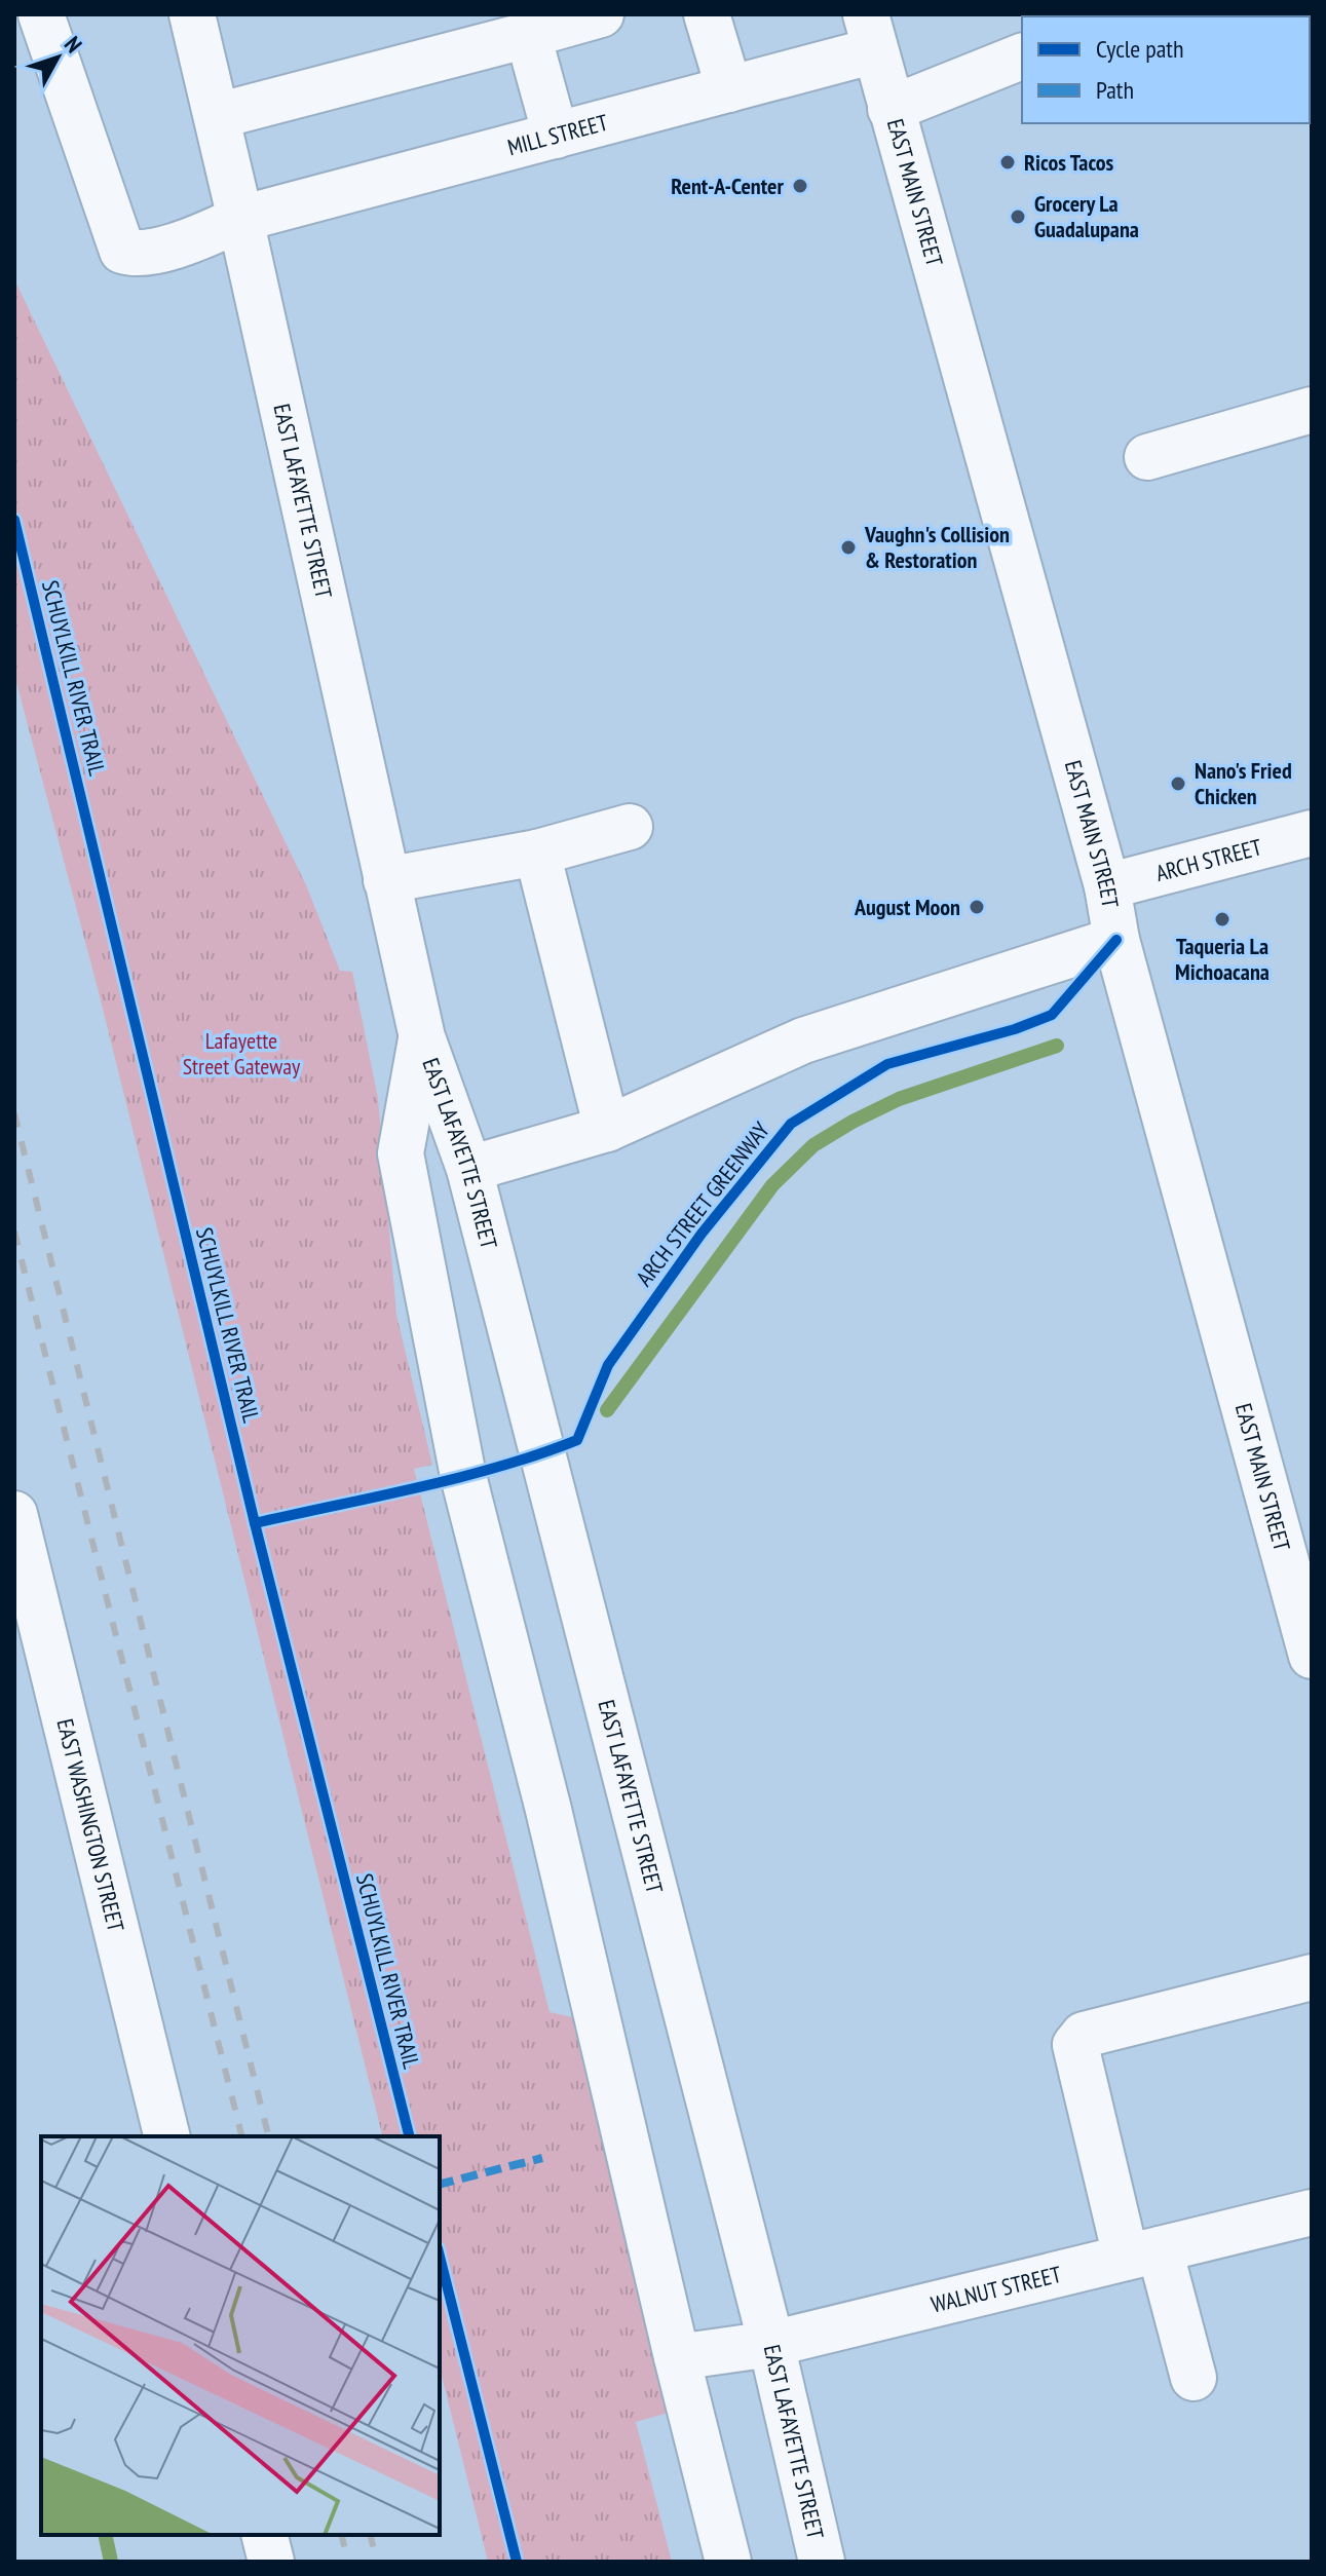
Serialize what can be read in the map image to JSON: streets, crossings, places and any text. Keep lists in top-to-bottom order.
{
  "streets": {
    "street": [
      "MILL STREET",
      "EAST MAIN STREET",
      "EAST LAFAYETTE STREET",
      "ARCH STREET",
      "EAST WASHINGTON STREET",
      "WALNUT STREET"
    ],
    "cycle path": ["SCHUYLKILL RIVER TRAIL", "ARCH STREET GREENWAY"]
  },
  "crossings": [
    ["MILL STREET", "EAST MAIN STREET"],
    ["MILL STREET", "EAST LAFAYETTE STREET"],
    ["EAST MAIN STREET", "ARCH STREET"],
    ["EAST LAFAYETTE STREET", "WALNUT STREET"]
  ],
  "parks": ["Lafayette Street Gateway"],
  "places": [
    "Ricos Tacos",
    "Rent-A-Center",
    "Grocery La Guadalupana",
    "Vaughn's Collision & Restoration",
    "Nano's Fried Chicken",
    "August Moon",
    "Taqueria La Michoacana"
  ],
  "legend": ["Cycle path", "Path"],
  "north": "top right"
}
